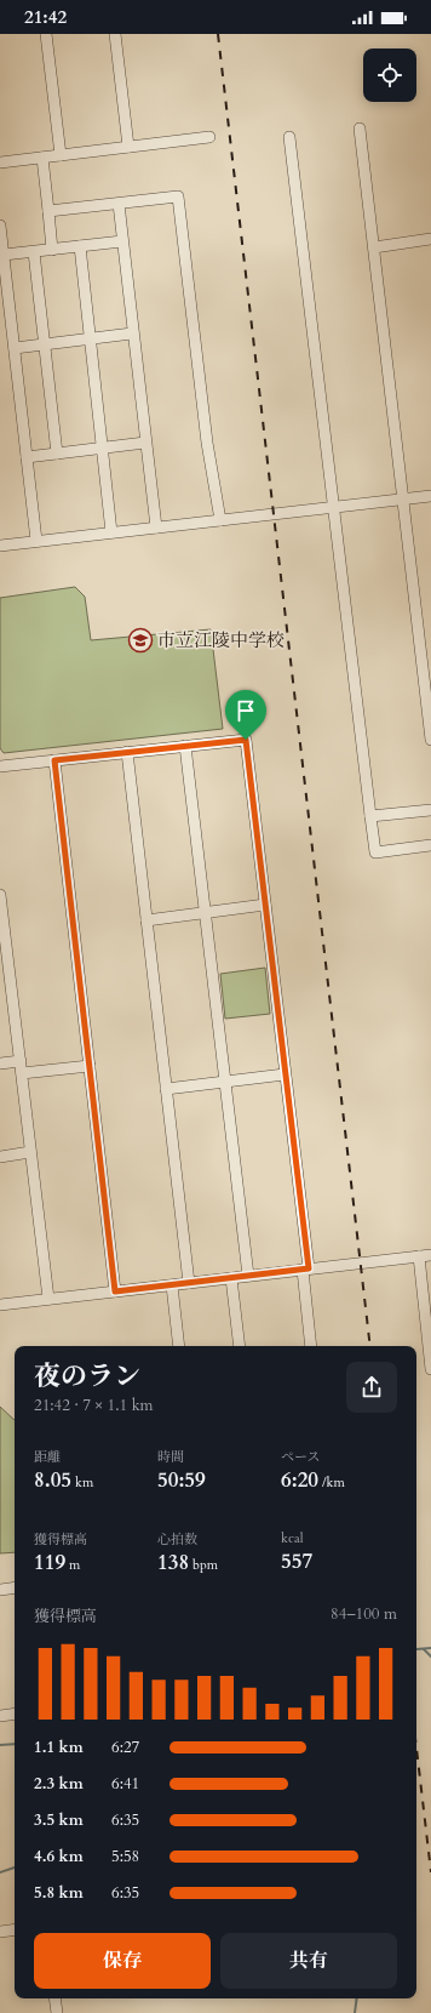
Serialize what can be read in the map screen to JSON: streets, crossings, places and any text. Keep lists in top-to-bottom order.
{
  "places": {
    "school or university": ["市立江陵中学校"]
  },
  "page": {
    "status": "21:42",
    "heading": ["夜のラン", "21:42 · 7 × 1.1 km"],
    "stats": [
      ["距離", "8.05 km"],
      ["時間", "50:59"],
      ["ペース", "6:20 /km"],
      ["獲得標高", "119 m"],
      ["心拍数", "138 bpm"],
      ["kcal", "557"]
    ],
    "chart": ["獲得標高", "84–100 m"],
    "list": [
      {
        "name": "1.1 km",
        "note": "6:27"
      },
      {
        "name": "2.3 km",
        "note": "6:41"
      },
      {
        "name": "3.5 km",
        "note": "6:35"
      },
      {
        "name": "4.6 km",
        "note": "5:58"
      },
      {
        "name": "5.8 km",
        "note": "6:35"
      }
    ],
    "buttons": ["保存", "共有"]
  }
}
